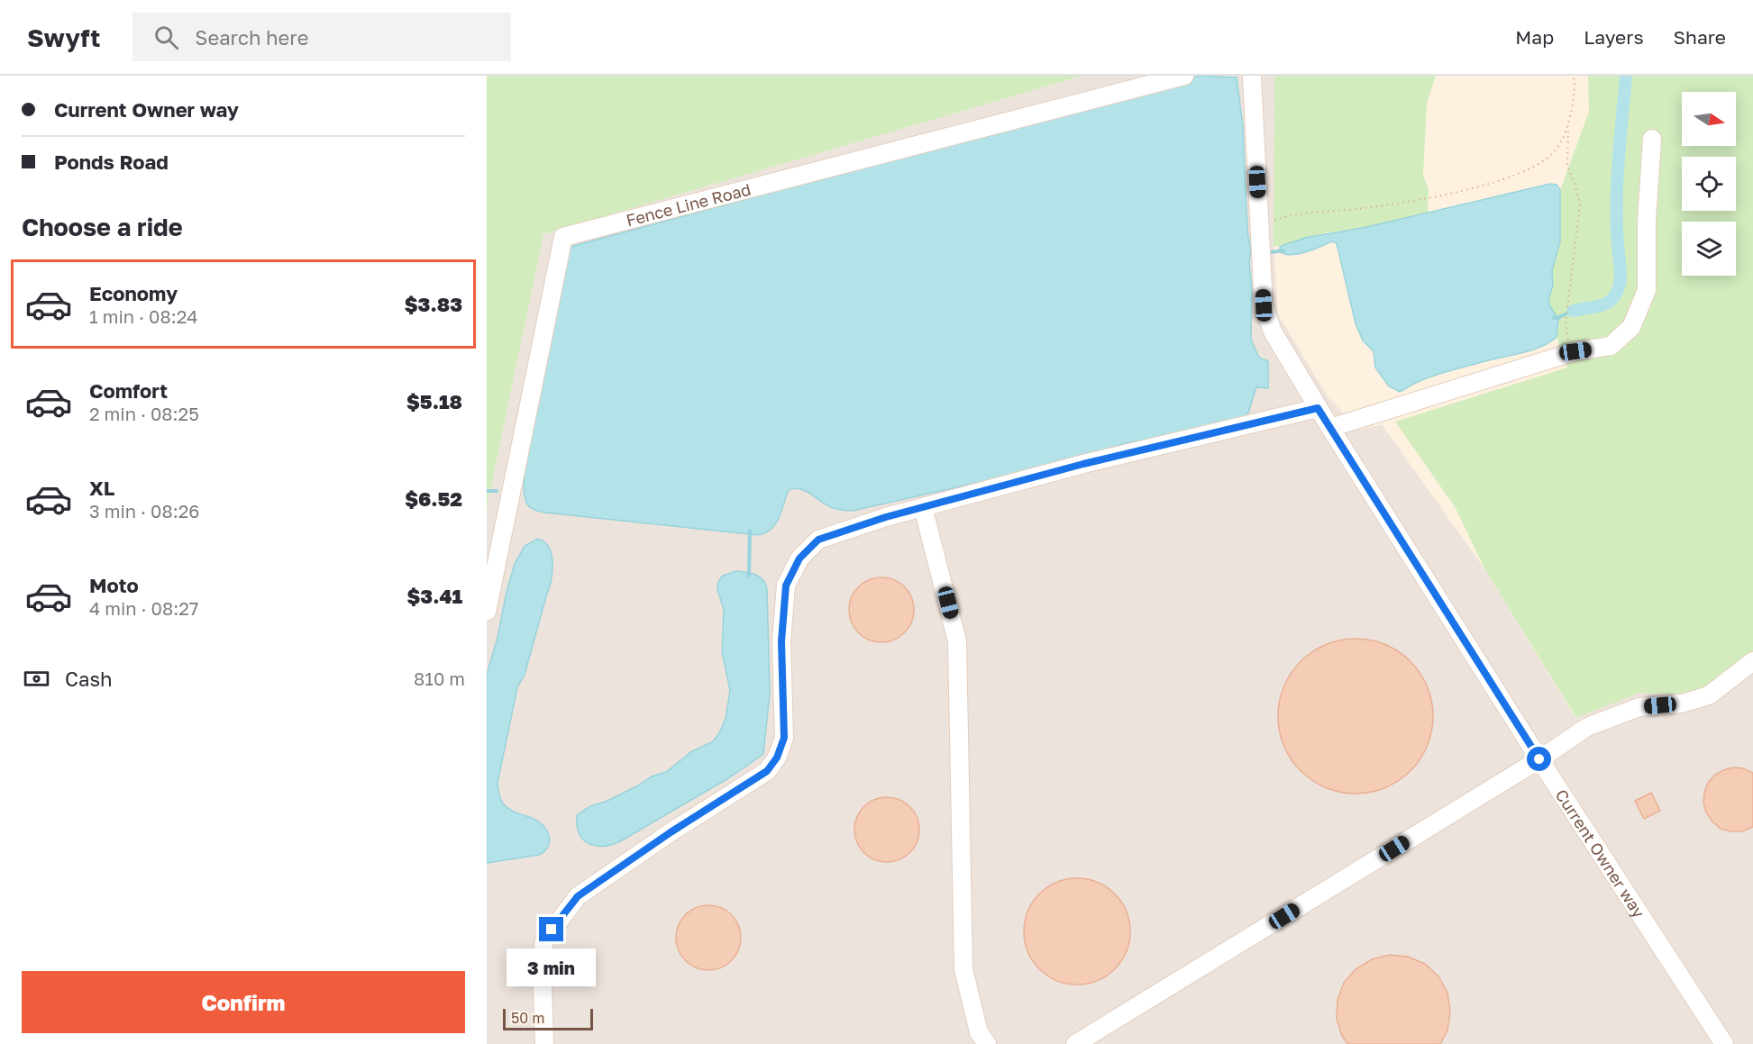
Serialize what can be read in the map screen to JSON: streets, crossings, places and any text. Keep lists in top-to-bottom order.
{
  "streets": {
    "street": ["Fence Line Road", "Current Owner way"]
  },
  "scale_bar": "50 m",
  "north": "right",
  "page": {
    "header": "Swyft",
    "search": "Search here",
    "nav": ["Map", "Layers", "Share"],
    "banner": ["Current Owner way", "Ponds Road"],
    "heading": "Choose a ride",
    "list": [
      {
        "name": "Economy",
        "note": "1 min · 08:24",
        "value": "$3.83"
      },
      {
        "name": "Comfort",
        "note": "2 min · 08:25",
        "value": "$5.18"
      },
      {
        "name": "XL",
        "note": "3 min · 08:26",
        "value": "$6.52"
      },
      {
        "name": "Moto",
        "note": "4 min · 08:27",
        "value": "$3.41"
      }
    ],
    "pay": ["Cash", "810 m"],
    "bubble": "3 min",
    "buttons": "Confirm",
    "scale": "50 m"
  }
}
